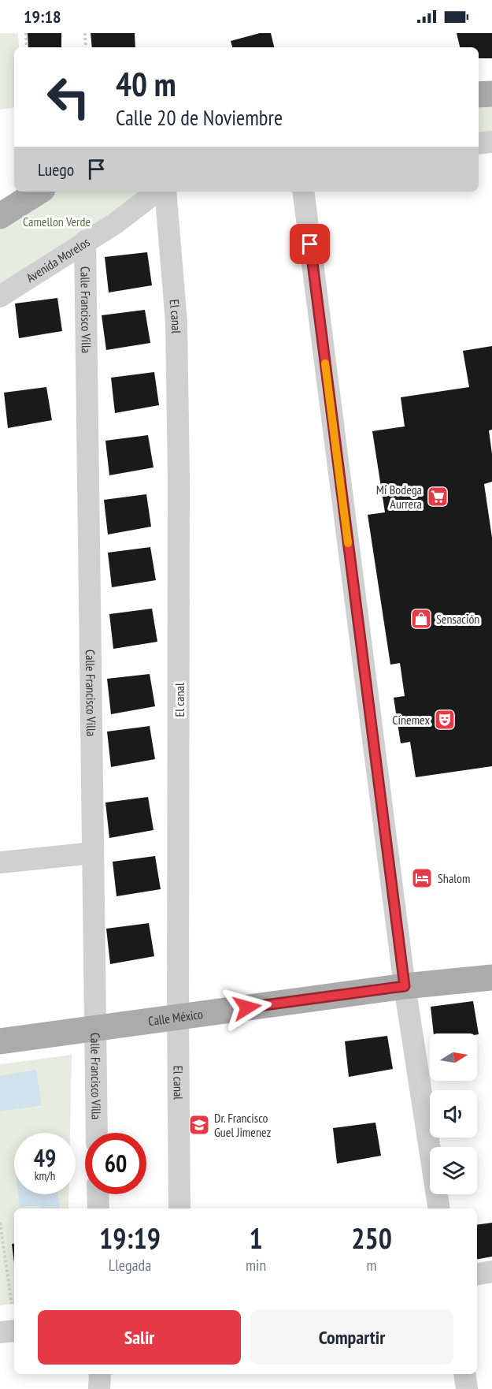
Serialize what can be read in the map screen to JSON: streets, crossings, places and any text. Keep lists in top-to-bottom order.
{
  "streets": {
    "main road": ["Calle México"],
    "street": ["Avenida Morelos", "Calle Francisco Villa", "El canal"]
  },
  "crossings": [
    ["Avenida Morelos", "Calle Francisco Villa"],
    ["Calle Francisco Villa", "Calle México"],
    ["El canal", "Calle México"]
  ],
  "parks": ["Camellon Verde"],
  "places": {
    "supermarket": ["Mi Bodega Aurrera"],
    "shop": ["Sensación"],
    "theatre": ["Cinemex"],
    "hotel": ["Shalom"],
    "school or university": ["Dr. Francisco Guel Jimenez"]
  },
  "north": "right",
  "page": {
    "status": "19:18",
    "turn": ["40 m", "Calle 20 de Noviembre"],
    "then": "Luego",
    "speed": "49 km/h",
    "limit": "60",
    "eta": [
      "19:19",
      "Llegada",
      "1",
      "min",
      "250",
      "m"
    ],
    "buttons": ["Salir", "Compartir"]
  }
}
